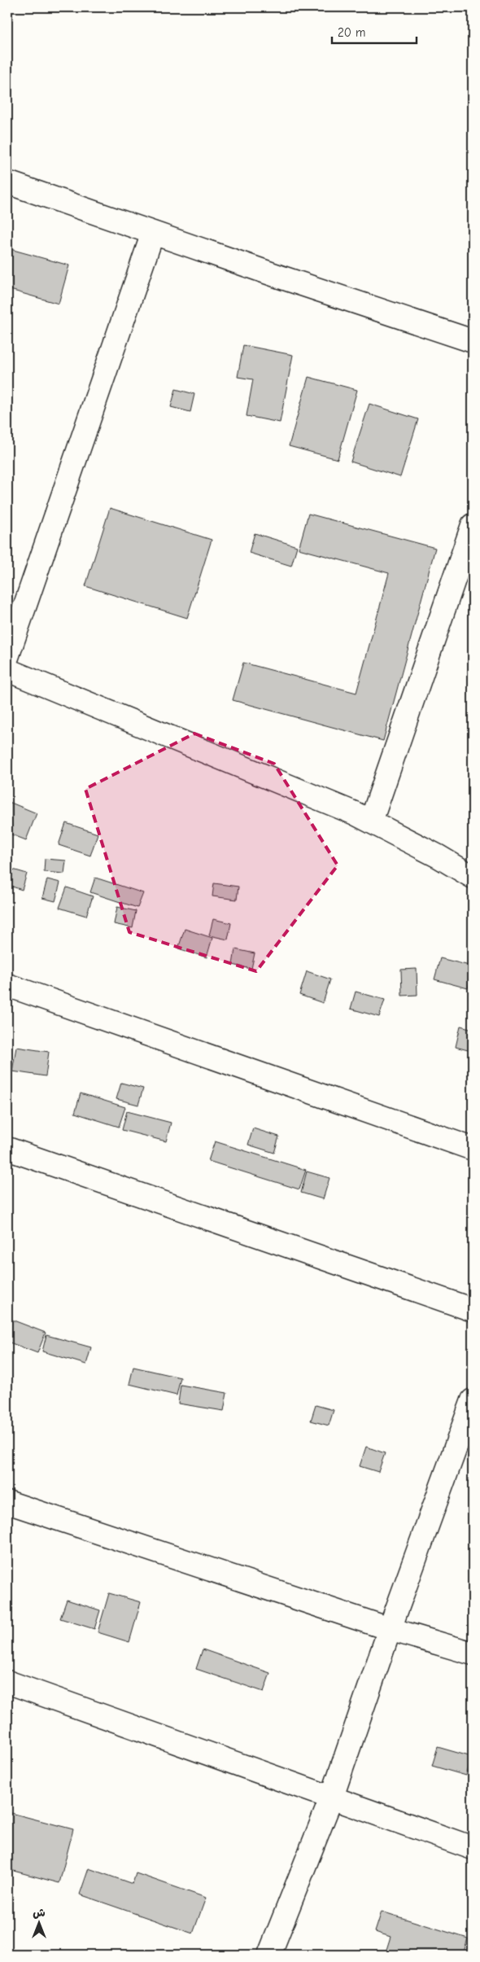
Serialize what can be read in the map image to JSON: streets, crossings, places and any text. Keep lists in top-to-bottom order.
{
  "scale_bar": "20 m",
  "north": "top"
}
